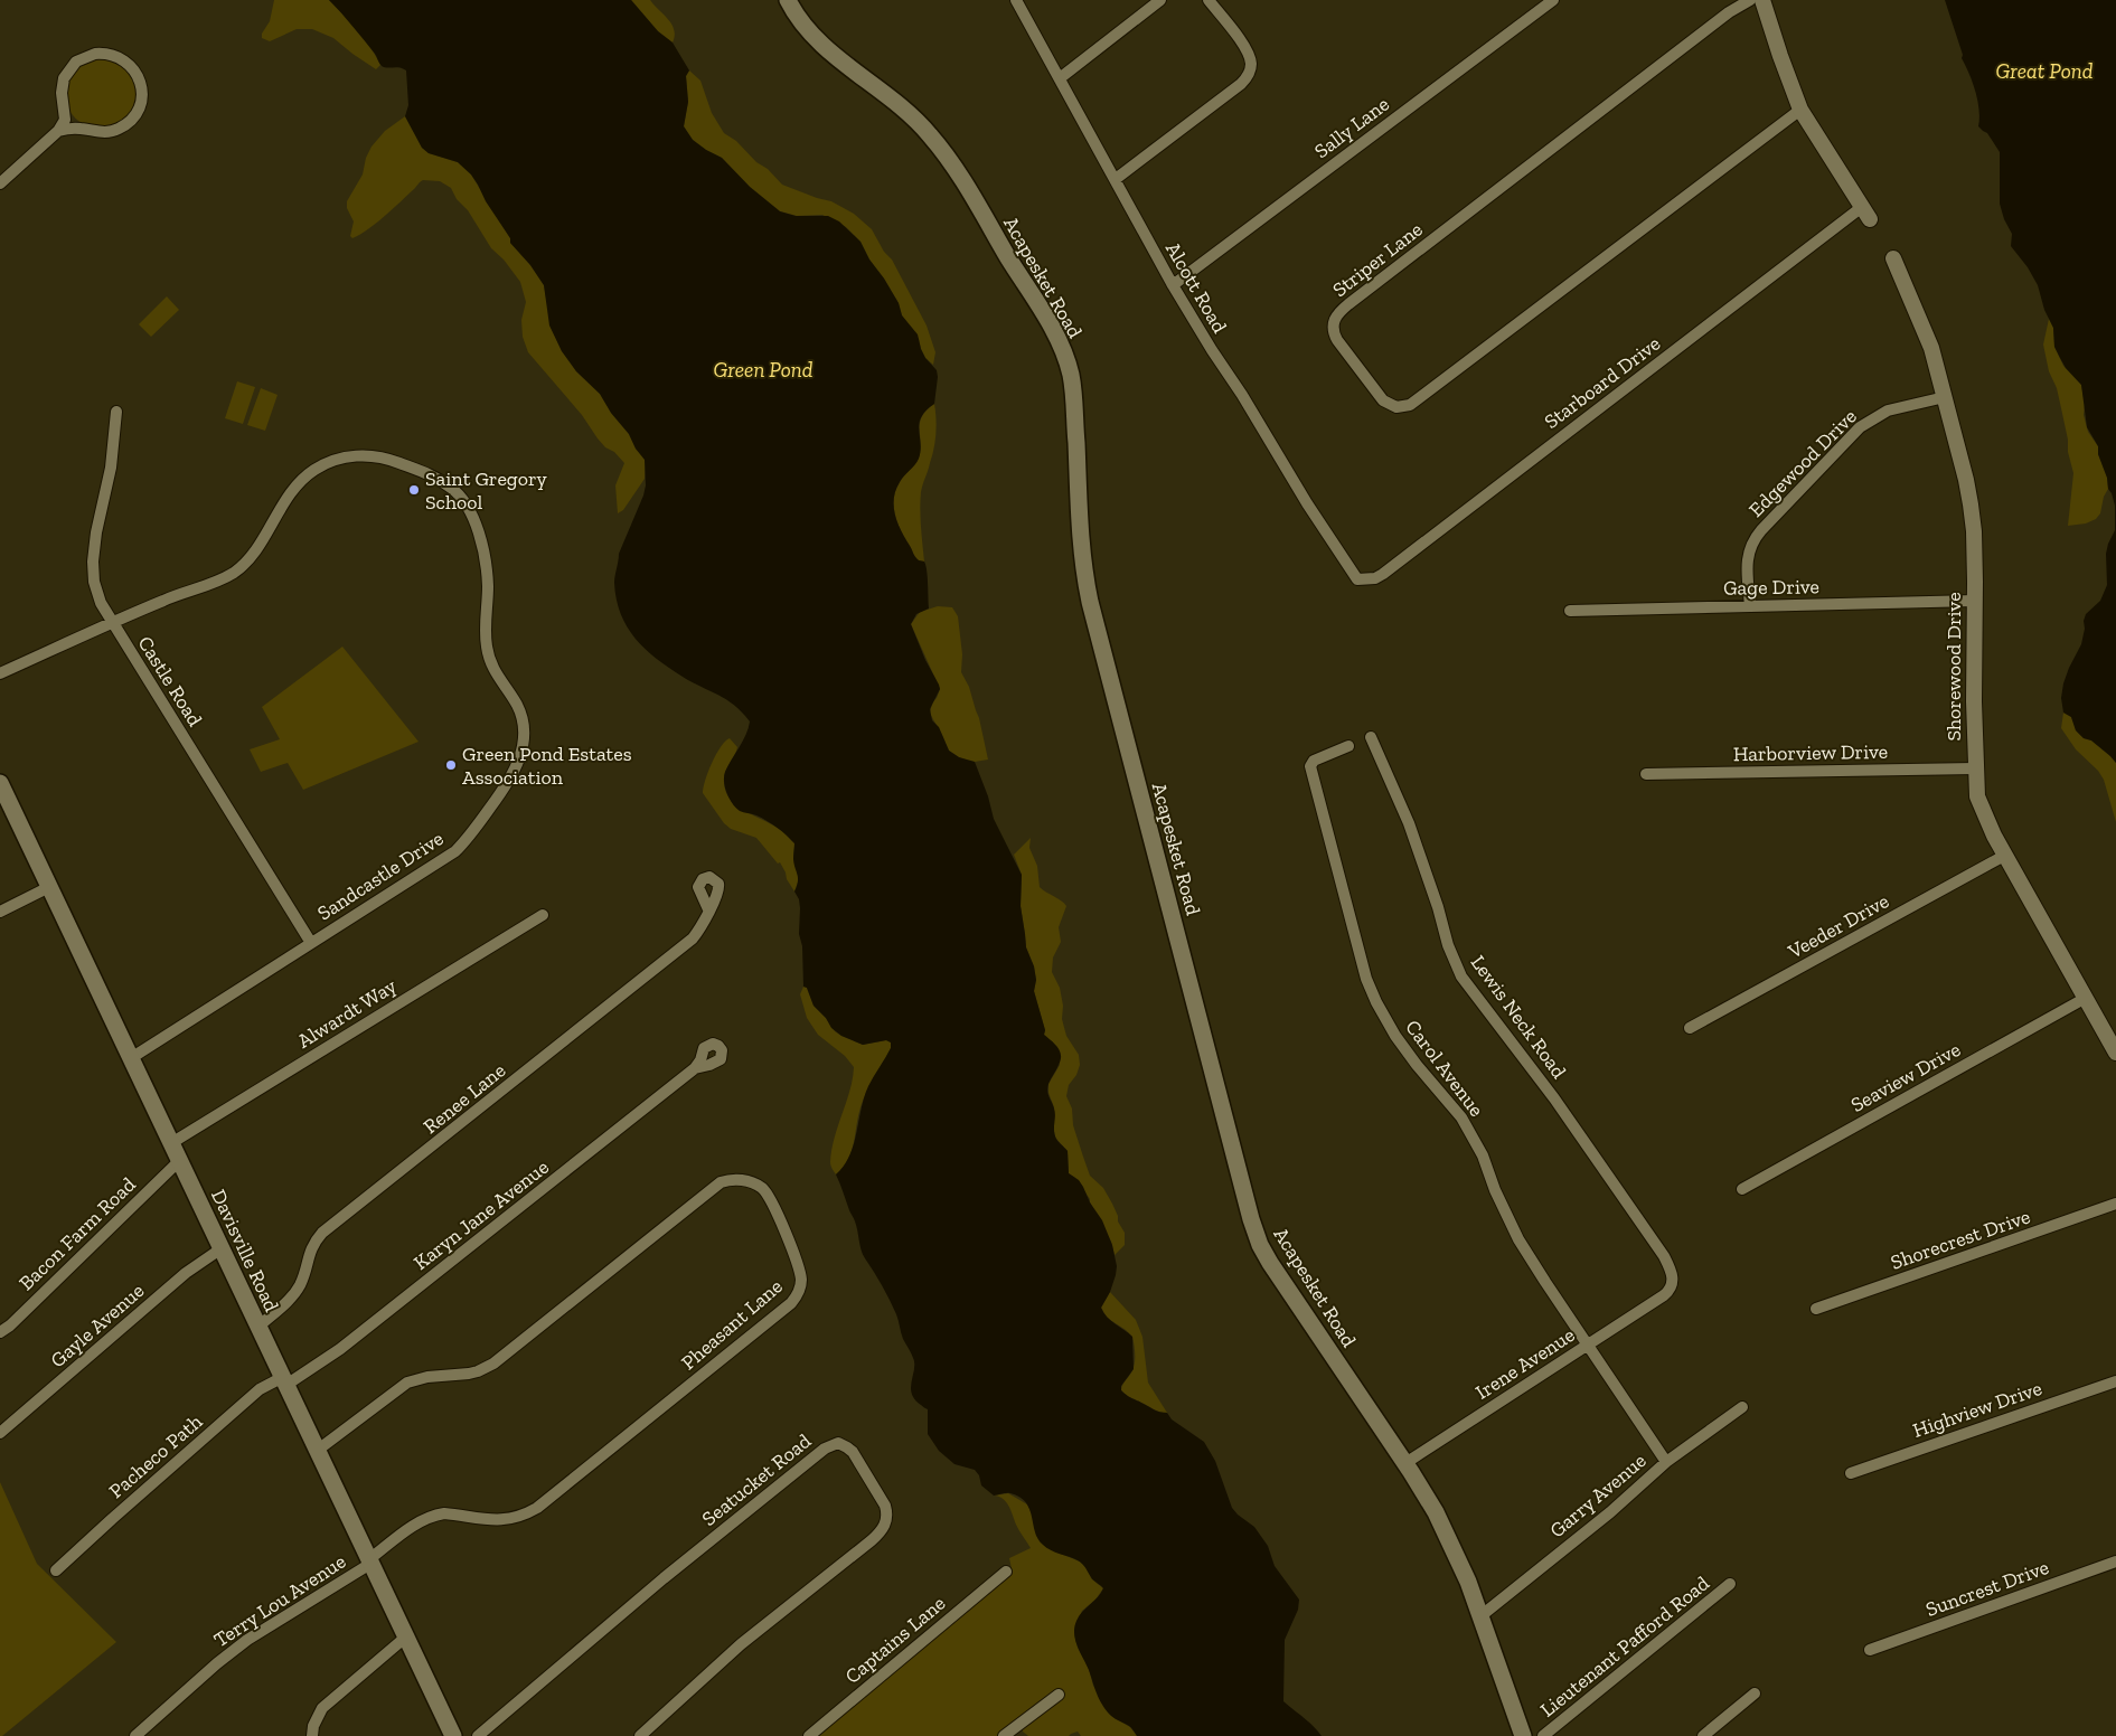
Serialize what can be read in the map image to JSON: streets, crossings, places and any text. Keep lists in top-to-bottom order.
{
  "streets": {
    "main road": ["Acapesket Road", "Davisville Road"],
    "street": [
      "Sally Lane",
      "Striper Lane",
      "Alcott Road",
      "Starboard Drive",
      "Edgewood Drive",
      "Gage Drive",
      "Shorewood Drive",
      "Castle Road",
      "Harborview Drive",
      "Sandcastle Drive",
      "Veeder Drive",
      "Alwardt Way",
      "Lewis Neck Road",
      "Carol Avenue",
      "Seaview Drive",
      "Renee Lane",
      "Karyn Jane Avenue",
      "Bacon Farm Road",
      "Shorecrest Drive",
      "Pheasant Lane",
      "Gayle Avenue",
      "Irene Avenue",
      "Highview Drive",
      "Pacheco Path",
      "Seatucket Road",
      "Garry Avenue",
      "Suncrest Drive",
      "Terry Lou Avenue",
      "Captains Lane",
      "Lieutenant Pafford Road"
    ]
  },
  "crossings": [
    ["Sally Lane", "Alcott Road"],
    ["Acapesket Road", "Irene Avenue"],
    ["Acapesket Road", "Garry Avenue"],
    ["Alcott Road", "Starboard Drive"],
    ["Edgewood Drive", "Gage Drive"],
    ["Edgewood Drive", "Shorewood Drive"],
    ["Gage Drive", "Shorewood Drive"],
    ["Shorewood Drive", "Harborview Drive"],
    ["Shorewood Drive", "Veeder Drive"],
    ["Shorewood Drive", "Seaview Drive"],
    ["Castle Road", "Sandcastle Drive"],
    ["Sandcastle Drive", "Davisville Road"],
    ["Alwardt Way", "Davisville Road"],
    ["Lewis Neck Road", "Irene Avenue"],
    ["Carol Avenue", "Irene Avenue"],
    ["Carol Avenue", "Garry Avenue"],
    ["Renee Lane", "Davisville Road"],
    ["Karyn Jane Avenue", "Davisville Road"],
    ["Karyn Jane Avenue", "Pacheco Path"],
    ["Bacon Farm Road", "Davisville Road"],
    ["Davisville Road", "Pheasant Lane"],
    ["Davisville Road", "Gayle Avenue"],
    ["Davisville Road", "Pacheco Path"],
    ["Davisville Road", "Terry Lou Avenue"],
    ["Pheasant Lane", "Terry Lou Avenue"]
  ],
  "water": ["Great Pond", "Green Pond"],
  "places": ["Saint Gregory School", "Green Pond Estates Association"]
}
